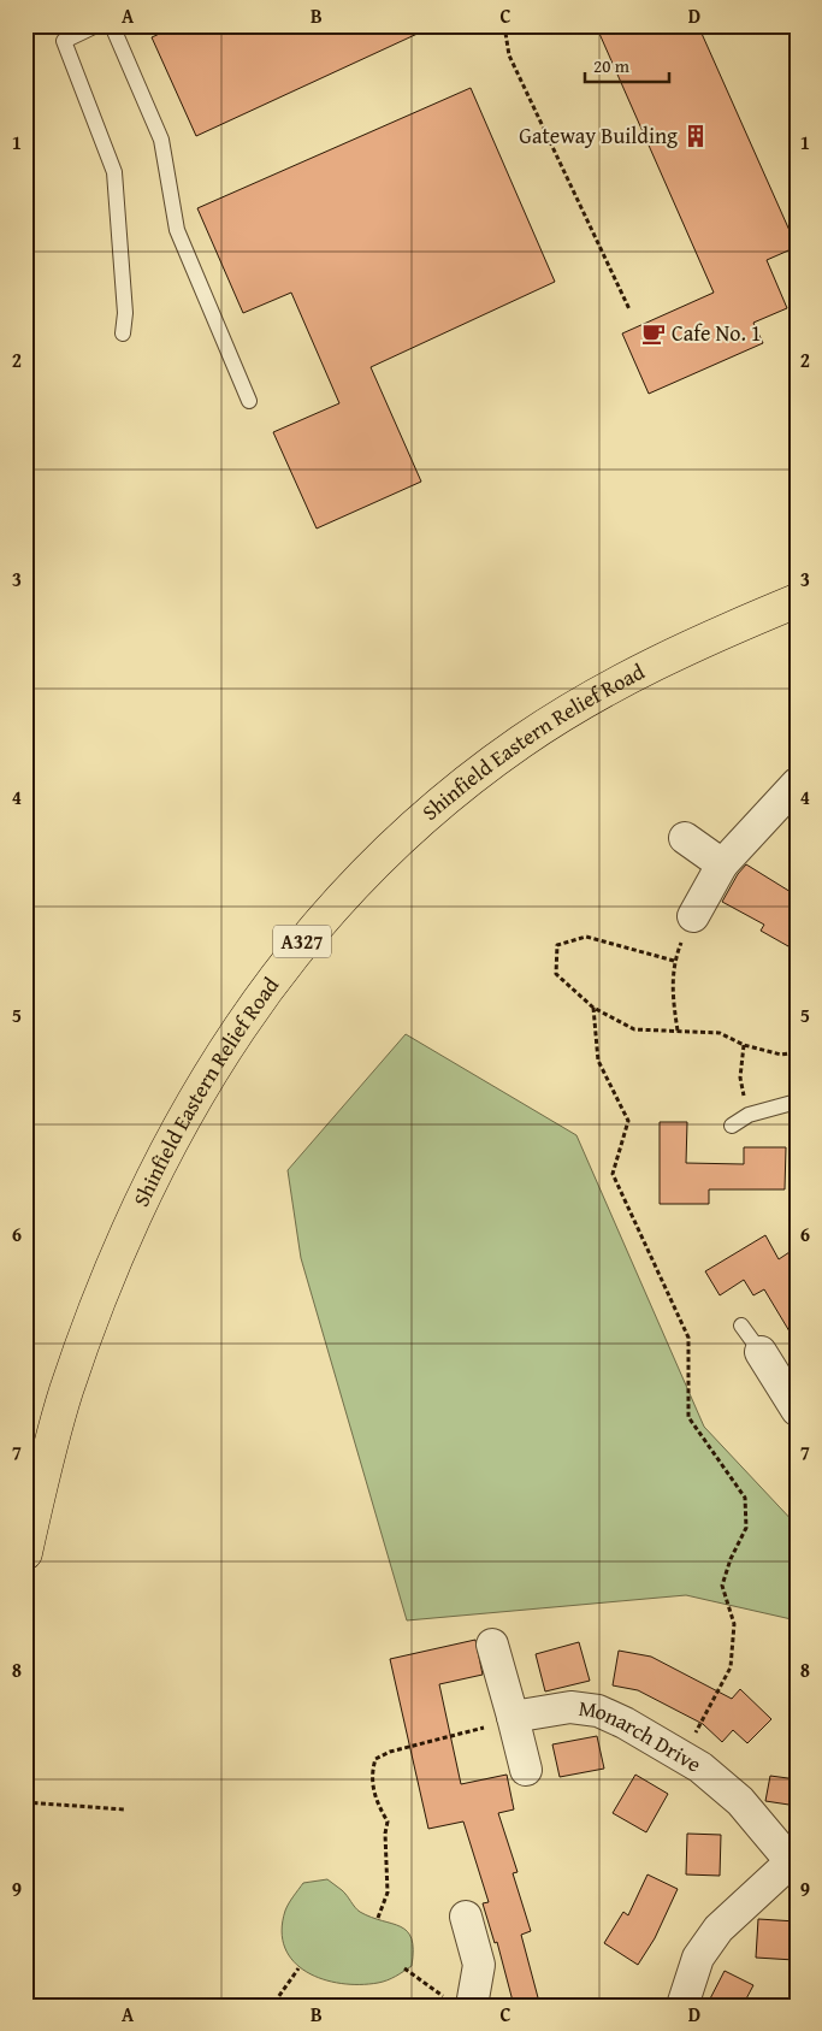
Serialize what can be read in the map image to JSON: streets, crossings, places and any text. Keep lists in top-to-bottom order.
{
  "streets": {
    "main road": ["Shinfield Eastern Relief Road", "A327"],
    "street": ["Monarch Drive"]
  },
  "places": {
    "building": ["Gateway Building"],
    "cafe": ["Cafe No. 1"]
  },
  "scale_bar": "20 m",
  "grid": {
    "columns": [
      "A",
      "B",
      "C",
      "D"
    ],
    "rows": [
      "1",
      "2",
      "3",
      "4",
      "5",
      "6",
      "7",
      "8",
      "9"
    ]
  }
}
